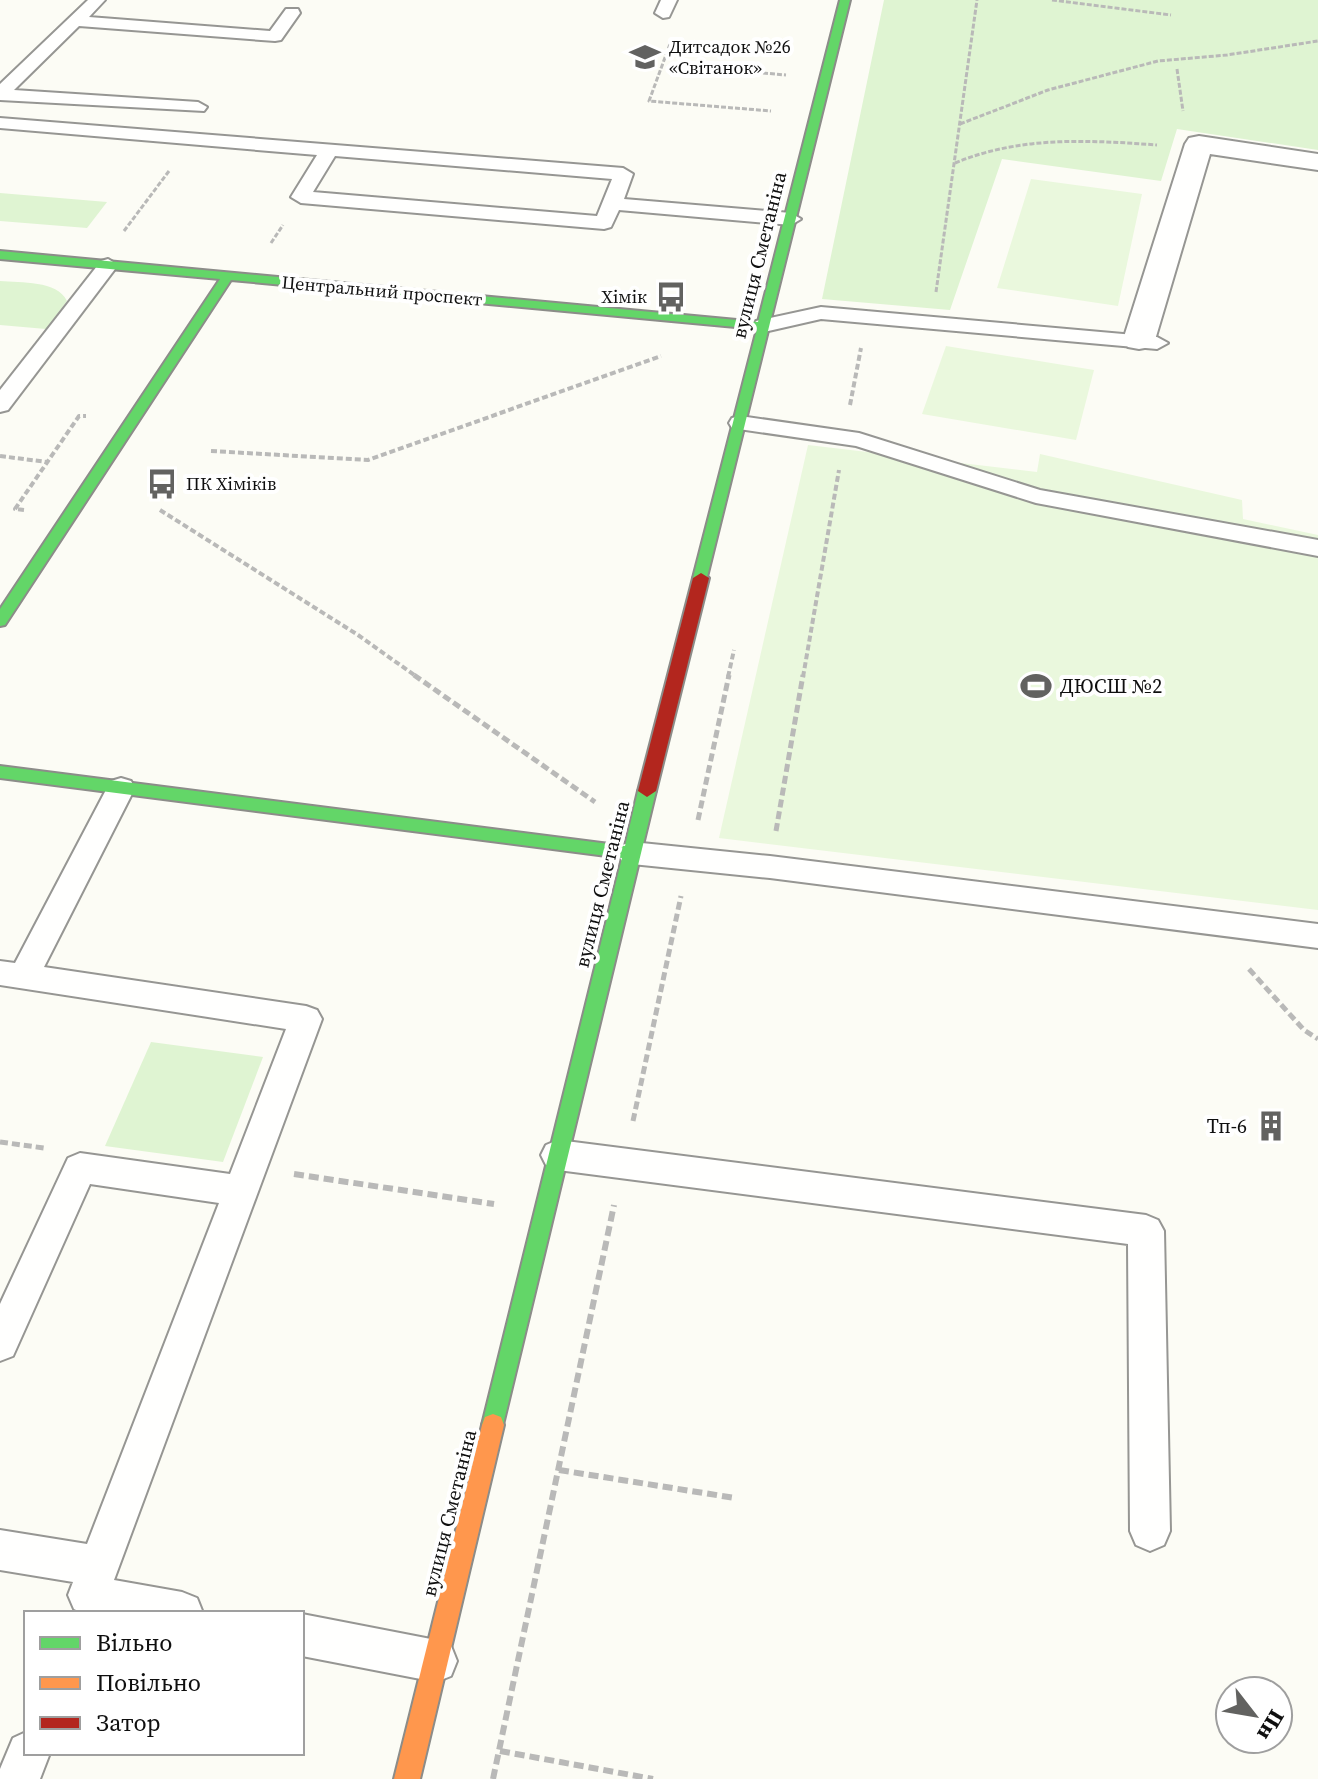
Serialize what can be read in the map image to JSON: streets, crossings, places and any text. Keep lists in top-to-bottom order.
{
  "streets": {
    "street": ["вулиця Сметаніна", "Центральний проспект"]
  },
  "crossings": [
    ["вулиця Сметаніна", "Центральний проспект"]
  ],
  "places": {
    "school or university": ["Дитсадок №26 «Світанок»"],
    "bus stop": ["Хімік", "ПК Хіміків"],
    "sports": ["ДЮСШ №2"],
    "building": ["Тп-6"]
  },
  "legend": ["Вільно", "Повільно", "Затор"],
  "north": "bottom right"
}
